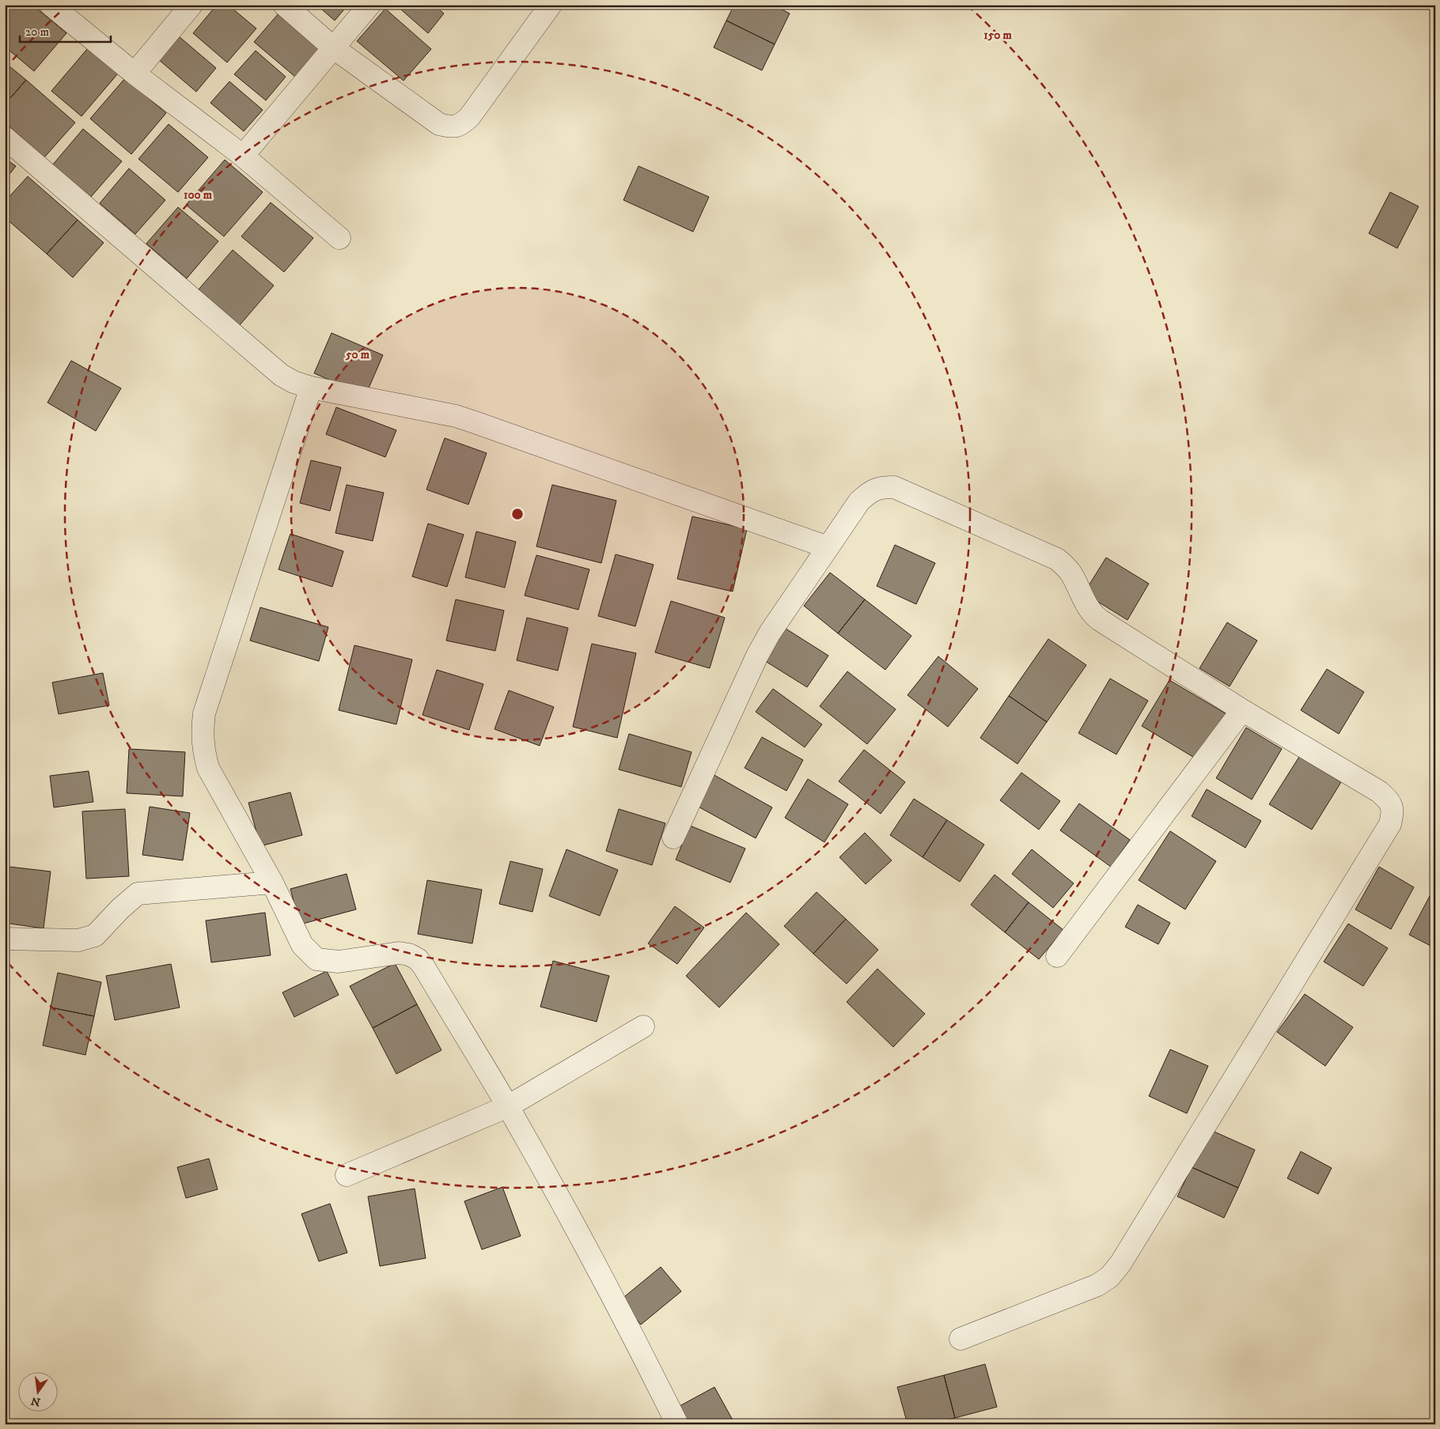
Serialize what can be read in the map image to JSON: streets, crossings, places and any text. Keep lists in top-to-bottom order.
{
  "scale_bar": "20 m",
  "north": "bottom",
  "rings": ["150 m", "100 m", "50 m"]
}
